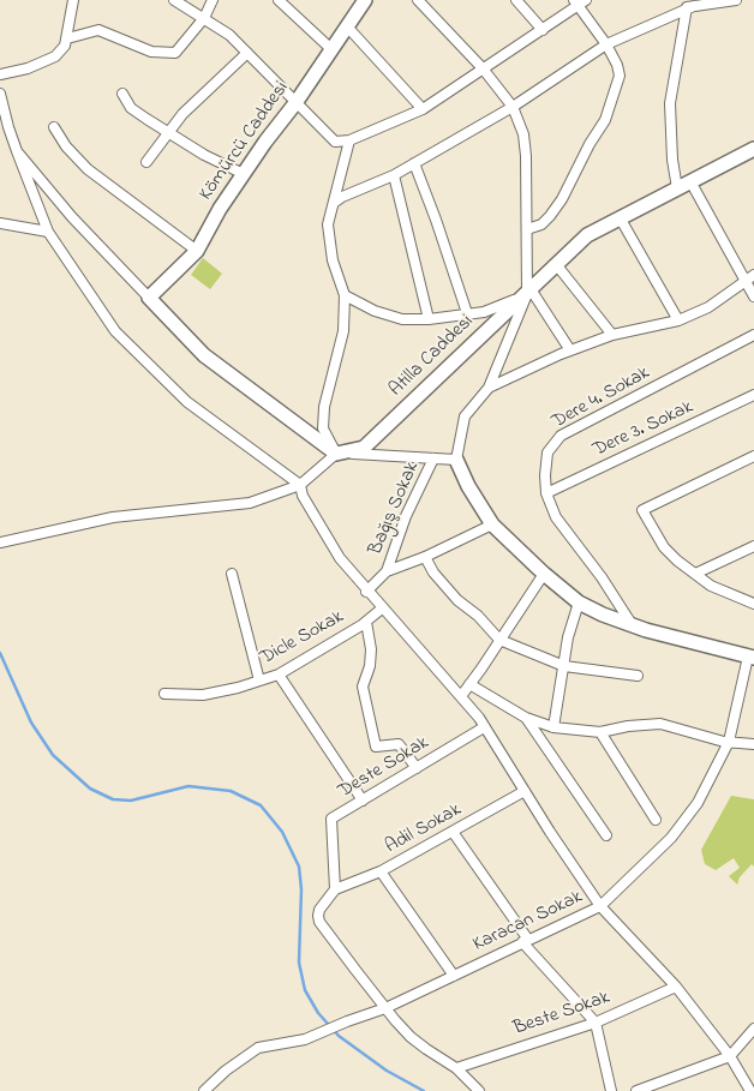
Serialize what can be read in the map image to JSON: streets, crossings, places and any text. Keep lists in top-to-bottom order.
{
  "streets": {
    "street": [
      "Kömürcü Caddesi",
      "Atilla Caddesi",
      "Dere 4. Sokak",
      "Dere 3. Sokak",
      "Bağış Sokak",
      "Dicle Sokak",
      "Deste Sokak",
      "Adil Sokak",
      "Karacan Sokak",
      "Beste Sokak"
    ]
  },
  "crossings": [
    ["Dere 4. Sokak", "Dere 3. Sokak"],
    ["Deste Sokak", "Adil Sokak"]
  ]
}
